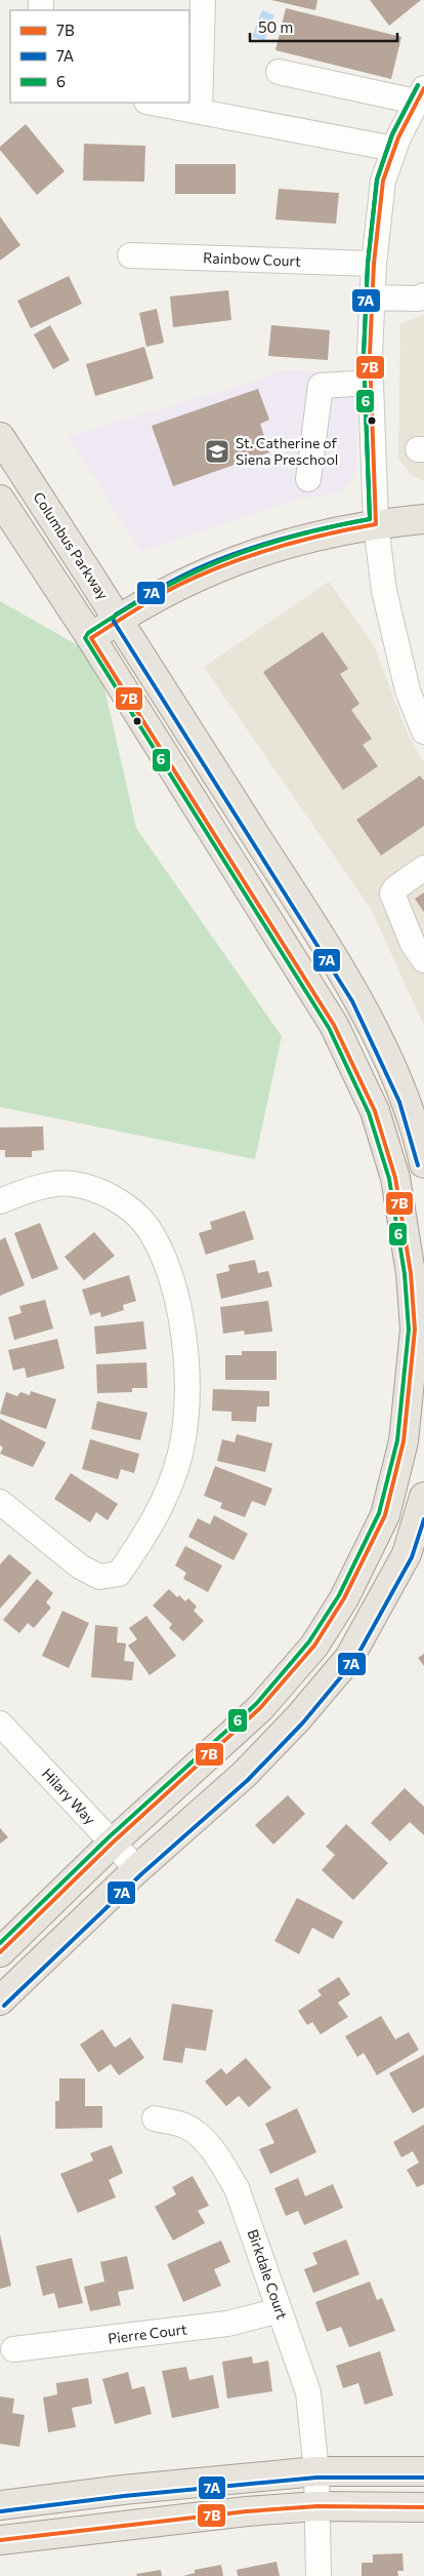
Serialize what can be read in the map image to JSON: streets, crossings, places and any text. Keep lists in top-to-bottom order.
{
  "streets": {
    "main road": ["Columbus Parkway"],
    "street": [
      "Rainbow Court",
      "Hilary Way",
      "Birkdale Court",
      "Pierre Court"
    ]
  },
  "crossings": [
    ["Birkdale Court", "Pierre Court"]
  ],
  "places": {
    "school or university": ["St. Catherine of Siena Preschool"]
  },
  "lines": ["transit line 7A", "transit line 6", "transit line 7B"],
  "legend": ["7B", "7A", "6"],
  "scale_bar": "50 m"
}
